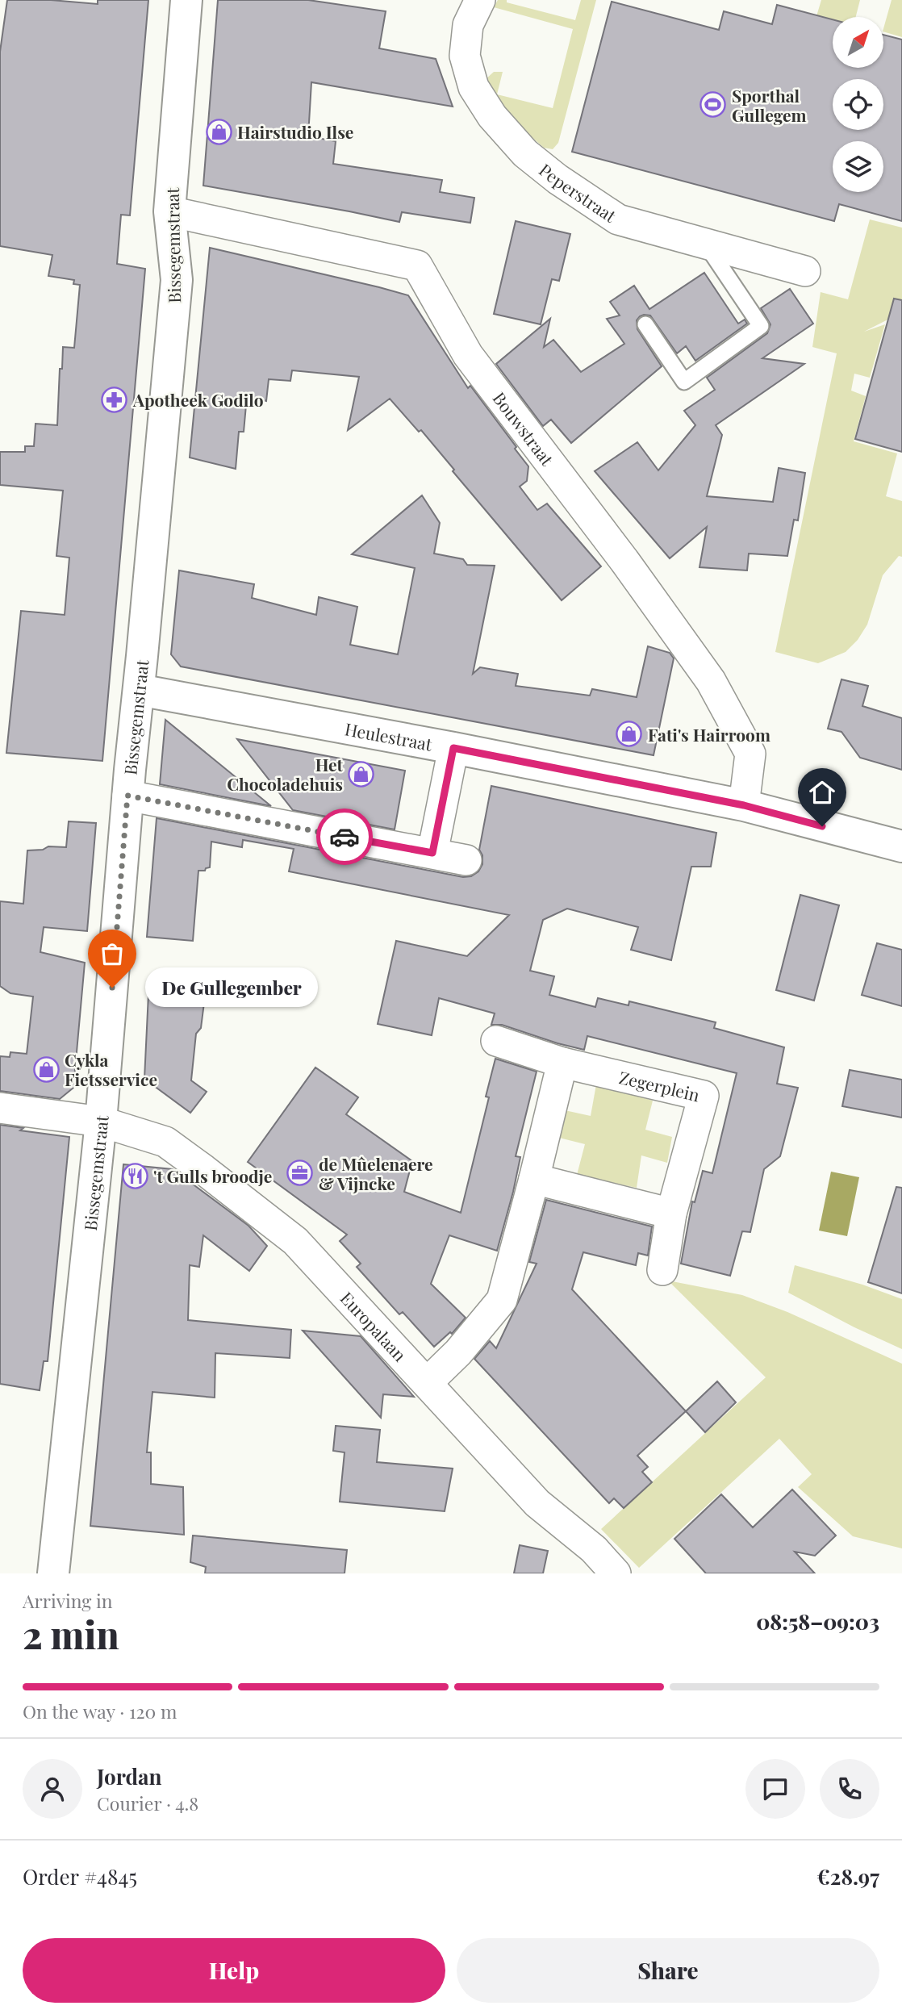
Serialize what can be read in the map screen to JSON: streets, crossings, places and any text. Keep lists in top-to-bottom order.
{
  "streets": {
    "street": [
      "Peperstraat",
      "Bissegemstraat",
      "Bouwstraat",
      "Heulestraat",
      "Zegerplein",
      "Europalaan"
    ]
  },
  "crossings": [
    ["Bissegemstraat", "Bouwstraat"],
    ["Bissegemstraat", "Heulestraat"],
    ["Bissegemstraat", "Europalaan"],
    ["Bouwstraat", "Heulestraat"]
  ],
  "places": {
    "sports": ["Sporthal Gullegem"],
    "shop": [
      "Hairstudio Ilse",
      "Fati's Hairroom",
      "Het Chocoladehuis",
      "Cykla Fietsservice"
    ],
    "pharmacy": ["Apotheek Godilo"],
    "other": ["De Gullegember"],
    "office": ["de Mûelenaere & Vijncke"],
    "restaurant": ["'t Gulls broodje"]
  },
  "north": "top right",
  "page": {
    "bubble": "De Gullegember",
    "heading": ["2 min", "Arriving in", "08:58–09:03"],
    "panel": [
      "Jordan",
      "Courier · 4.8",
      "Order #4845",
      "€28.97"
    ],
    "bar": "On the way · 120 m",
    "buttons": ["Help", "Share"]
  }
}
